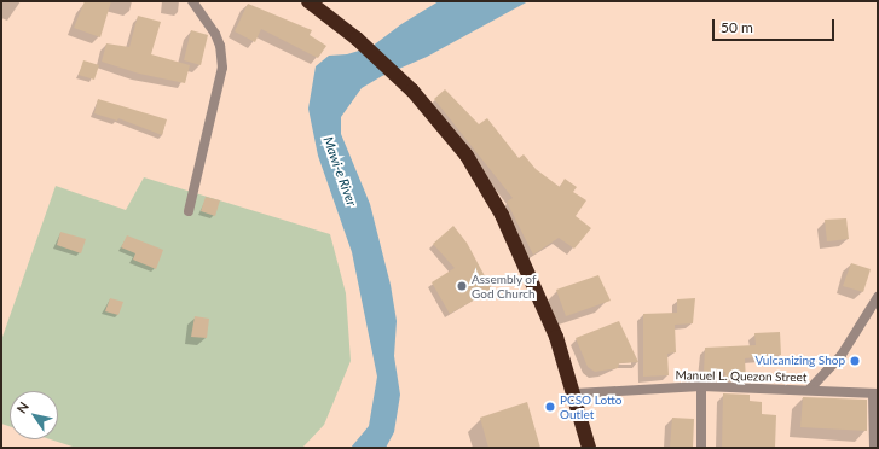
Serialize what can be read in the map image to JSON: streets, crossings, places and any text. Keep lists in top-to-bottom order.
{
  "streets": {
    "street": ["Manuel L. Quezon Street"]
  },
  "water": ["Mawi-e River"],
  "places": ["Assembly of God Church", "Vulcanizing Shop", "PCSO Lotto Outlet"],
  "scale_bar": "50 m",
  "north": "top left"
}
